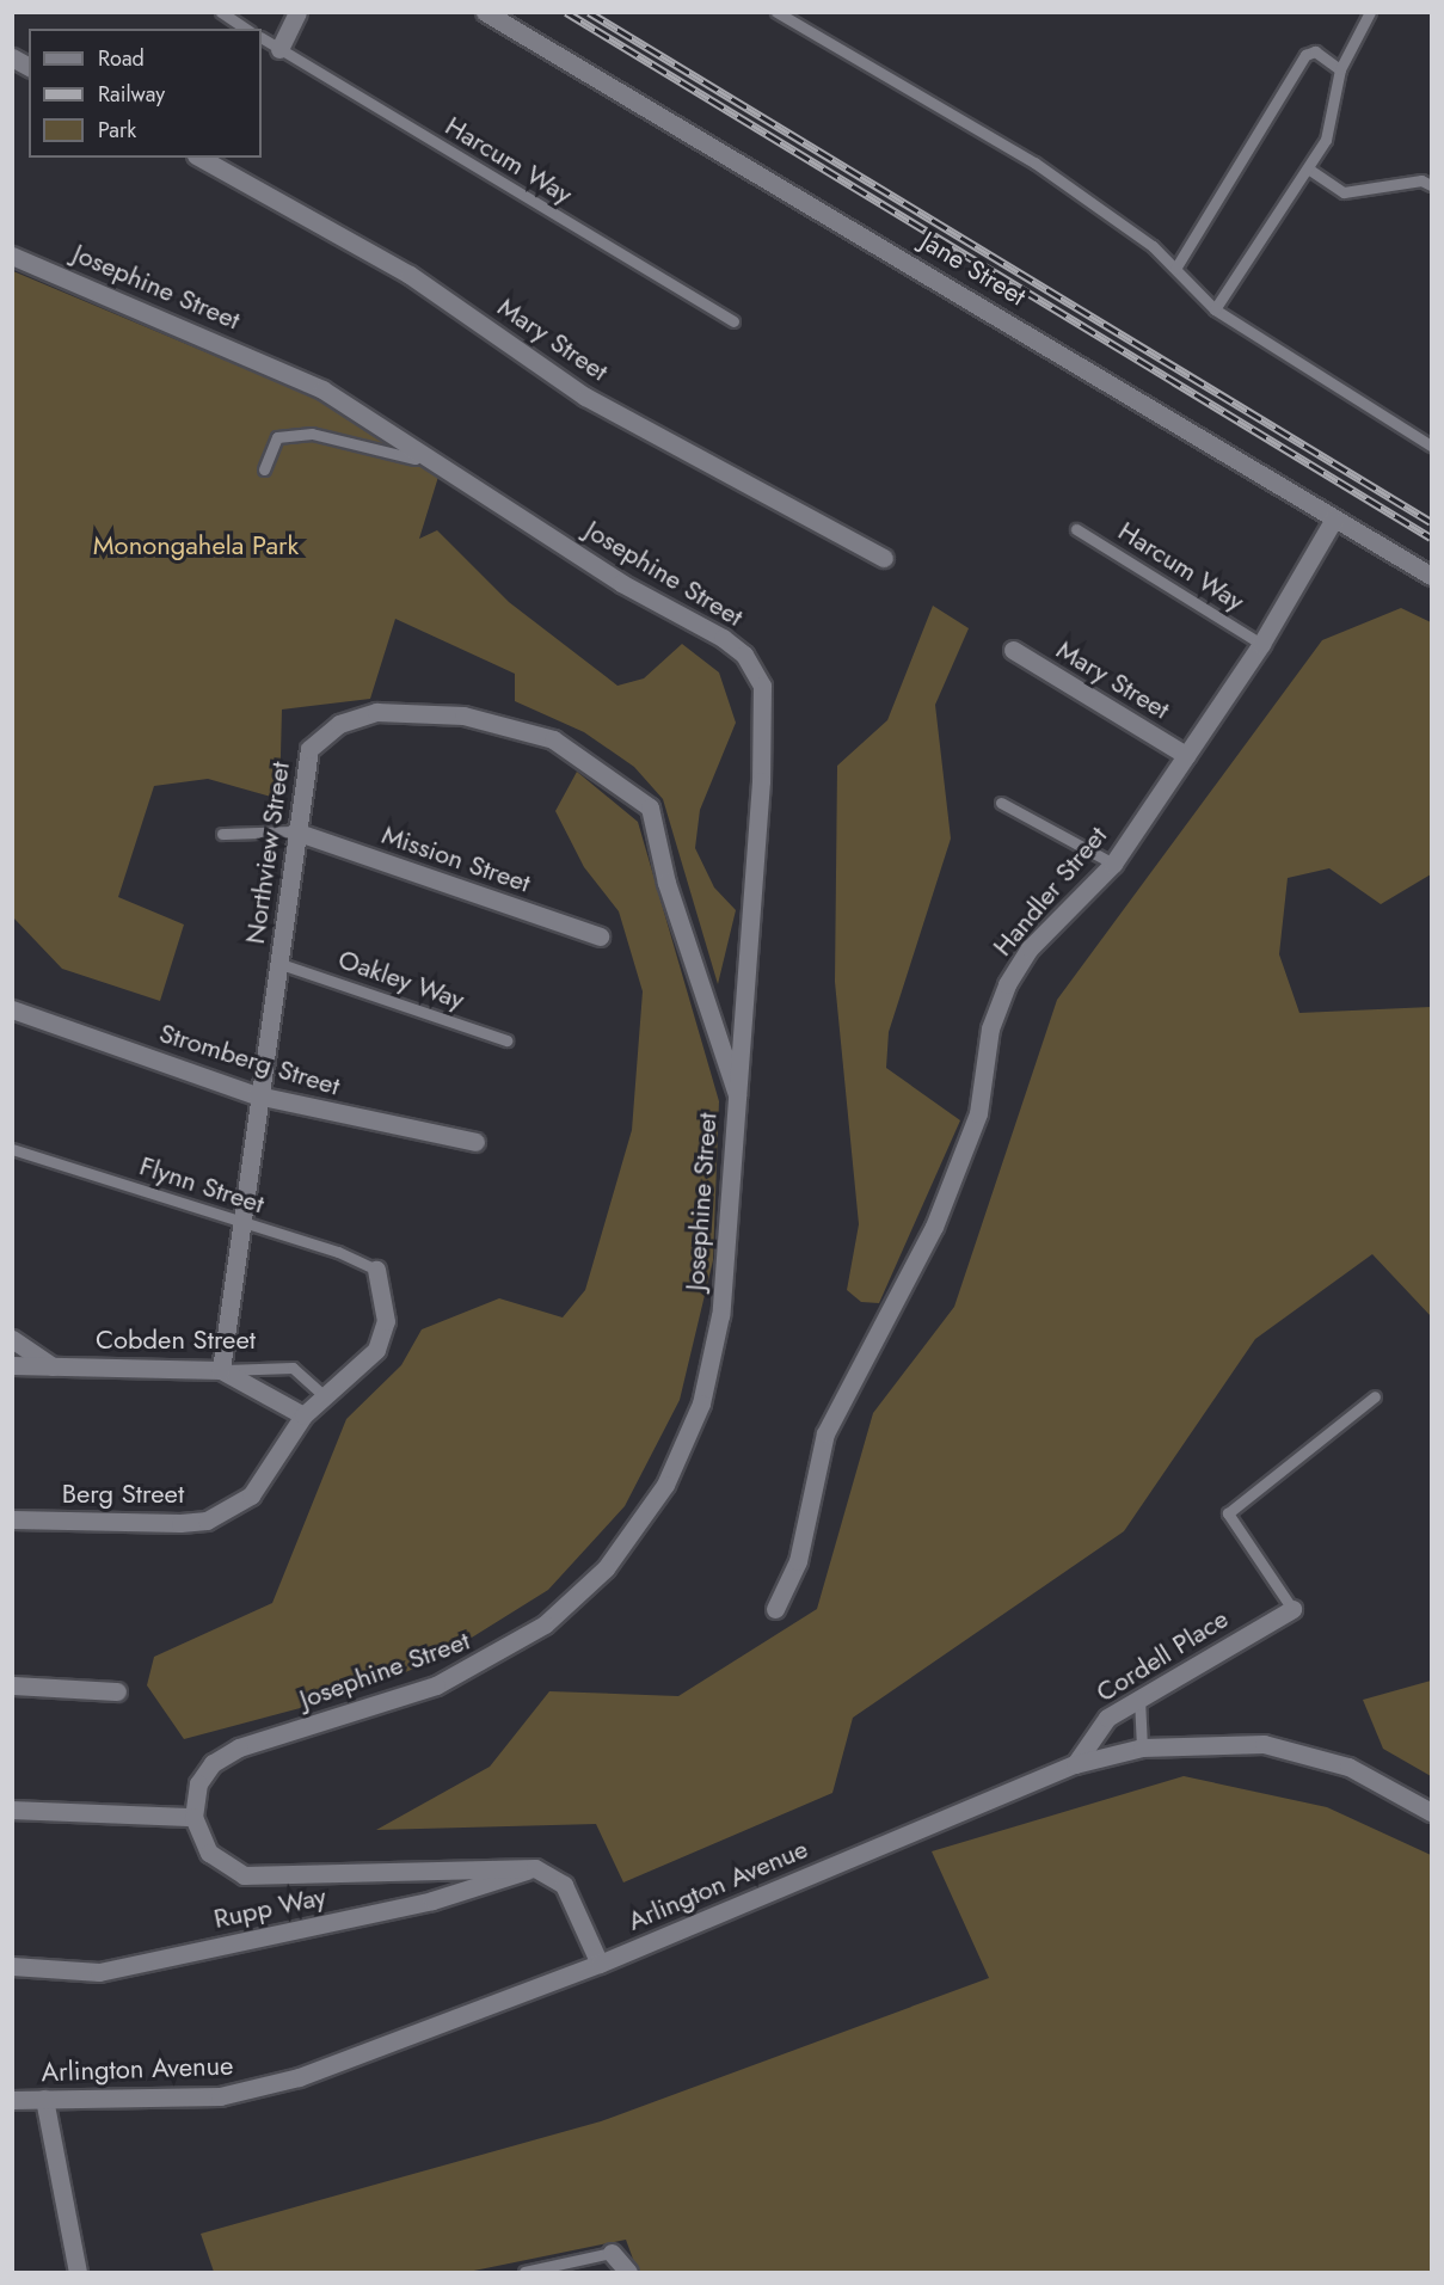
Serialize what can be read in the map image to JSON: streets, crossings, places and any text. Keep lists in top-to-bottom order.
{
  "streets": {
    "street": [
      "Jane Street",
      "Josephine Street",
      "Mary Street",
      "Northview Street",
      "Mission Street",
      "Handler Street",
      "Stromberg Street",
      "Cobden Street",
      "Berg Street",
      "Cordell Place",
      "Arlington Avenue",
      "Rupp Way"
    ],
    "lane": ["Harcum Way", "Oakley Way", "Flynn Street"]
  },
  "crossings": [
    ["Harcum Way", "Handler Street"],
    ["Jane Street", "Handler Street"],
    ["Josephine Street", "Northview Street"],
    ["Mary Street", "Handler Street"],
    ["Northview Street", "Mission Street"],
    ["Northview Street", "Oakley Way"],
    ["Northview Street", "Stromberg Street"],
    ["Northview Street", "Flynn Street"],
    ["Northview Street", "Cobden Street"],
    ["Flynn Street", "Berg Street"],
    ["Cobden Street", "Berg Street"],
    ["Cordell Place", "Arlington Avenue"]
  ],
  "parks": ["Monongahela Park"],
  "legend": ["Road", "Railway", "Park"]
}
